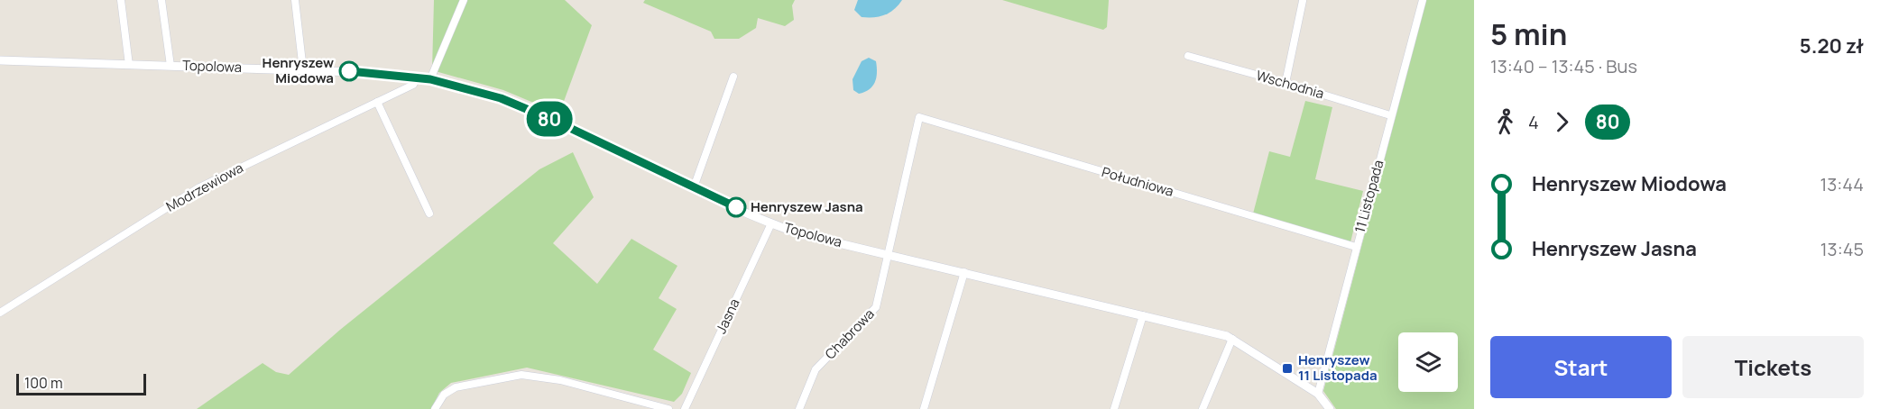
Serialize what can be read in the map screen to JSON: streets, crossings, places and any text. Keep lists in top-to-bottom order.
{
  "streets": {
    "street": [
      "Topolowa",
      "Wschodnia",
      "Południowa",
      "Modrzewiowa",
      "11 Listopada",
      "Jasna",
      "Chabrowa"
    ]
  },
  "crossings": [
    ["Topolowa", "Południowa"],
    ["Topolowa", "Modrzewiowa"],
    ["Topolowa", "11 Listopada"],
    ["Topolowa", "Jasna"],
    ["Topolowa", "Chabrowa"],
    ["Wschodnia", "11 Listopada"],
    ["Południowa", "11 Listopada"],
    ["Południowa", "Chabrowa"]
  ],
  "places": {
    "other": ["Henryszew Miodowa", "Henryszew Jasna"],
    "transit": ["Henryszew 11 Listopada"]
  },
  "lines": ["bus line 80"],
  "scale_bar": "100 m",
  "page": {
    "on_map": "80",
    "heading": ["5 min", "13:40 – 13:45 · Bus", "5.20 zł"],
    "legs": ["4", "80"],
    "list": [
      {
        "name": "Henryszew Miodowa",
        "value": "13:44"
      },
      {
        "name": "Henryszew Jasna",
        "value": "13:45"
      }
    ],
    "buttons": ["Start", "Tickets"],
    "scale": "100 m"
  }
}
